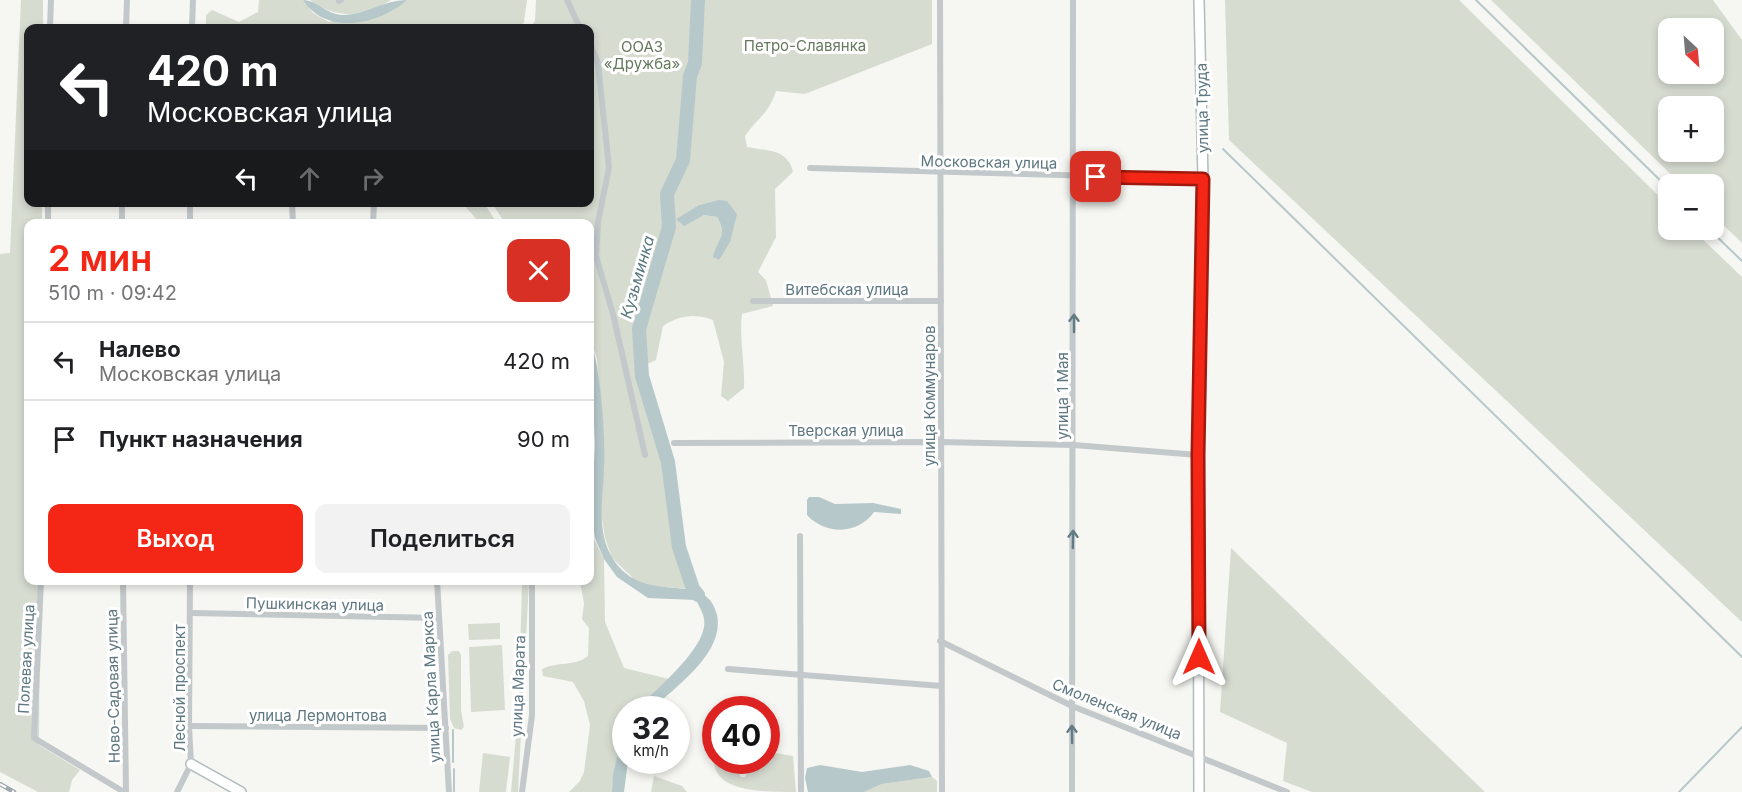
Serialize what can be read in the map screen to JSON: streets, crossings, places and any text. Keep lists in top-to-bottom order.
{
  "streets": {
    "street": [
      "улица Труда",
      "Московская улица",
      "Витебская улица",
      "улица Коммунаров",
      "улица 1 Мая",
      "Тверская улица",
      "Пушкинская улица",
      "Полевая улица",
      "Ново-Садовая улица",
      "улица Марата",
      "улица Карла Маркса",
      "Лесной проспект",
      "Смоленская улица",
      "улица Лермонтова"
    ]
  },
  "crossings": [
    ["улица Труда", "Московская улица"],
    ["улица Труда", "Тверская улица"],
    ["улица Труда", "Смоленская улица"],
    ["Московская улица", "улица Коммунаров"],
    ["Московская улица", "улица 1 Мая"],
    ["Витебская улица", "улица Коммунаров"],
    ["улица Коммунаров", "Тверская улица"],
    ["улица Коммунаров", "Смоленская улица"],
    ["улица 1 Мая", "Тверская улица"],
    ["улица 1 Мая", "Смоленская улица"],
    ["Пушкинская улица", "улица Карла Маркса"],
    ["Пушкинская улица", "Лесной проспект"],
    ["Полевая улица", "Ново-Садовая улица"],
    ["улица Карла Маркса", "улица Лермонтова"],
    ["Лесной проспект", "улица Лермонтова"]
  ],
  "one_way": ["улица 1 Мая"],
  "water": ["Кузьминка"],
  "parks": ["Петро-Славянка", "ООАЗ «Дружба»"],
  "north": "bottom right",
  "page": {
    "map_buttons": ["+", "−"],
    "turn": ["420 m", "Московская улица"],
    "heading": ["2 мин", "510 m · 09:42"],
    "list": [
      {
        "name": "Налево",
        "note": "Московская улица",
        "value": "420 m"
      },
      {
        "name": "Пункт назначения",
        "value": "90 m"
      }
    ],
    "buttons": ["Выход", "Поделиться"],
    "speed": "32 km/h",
    "limit": "40"
  }
}
